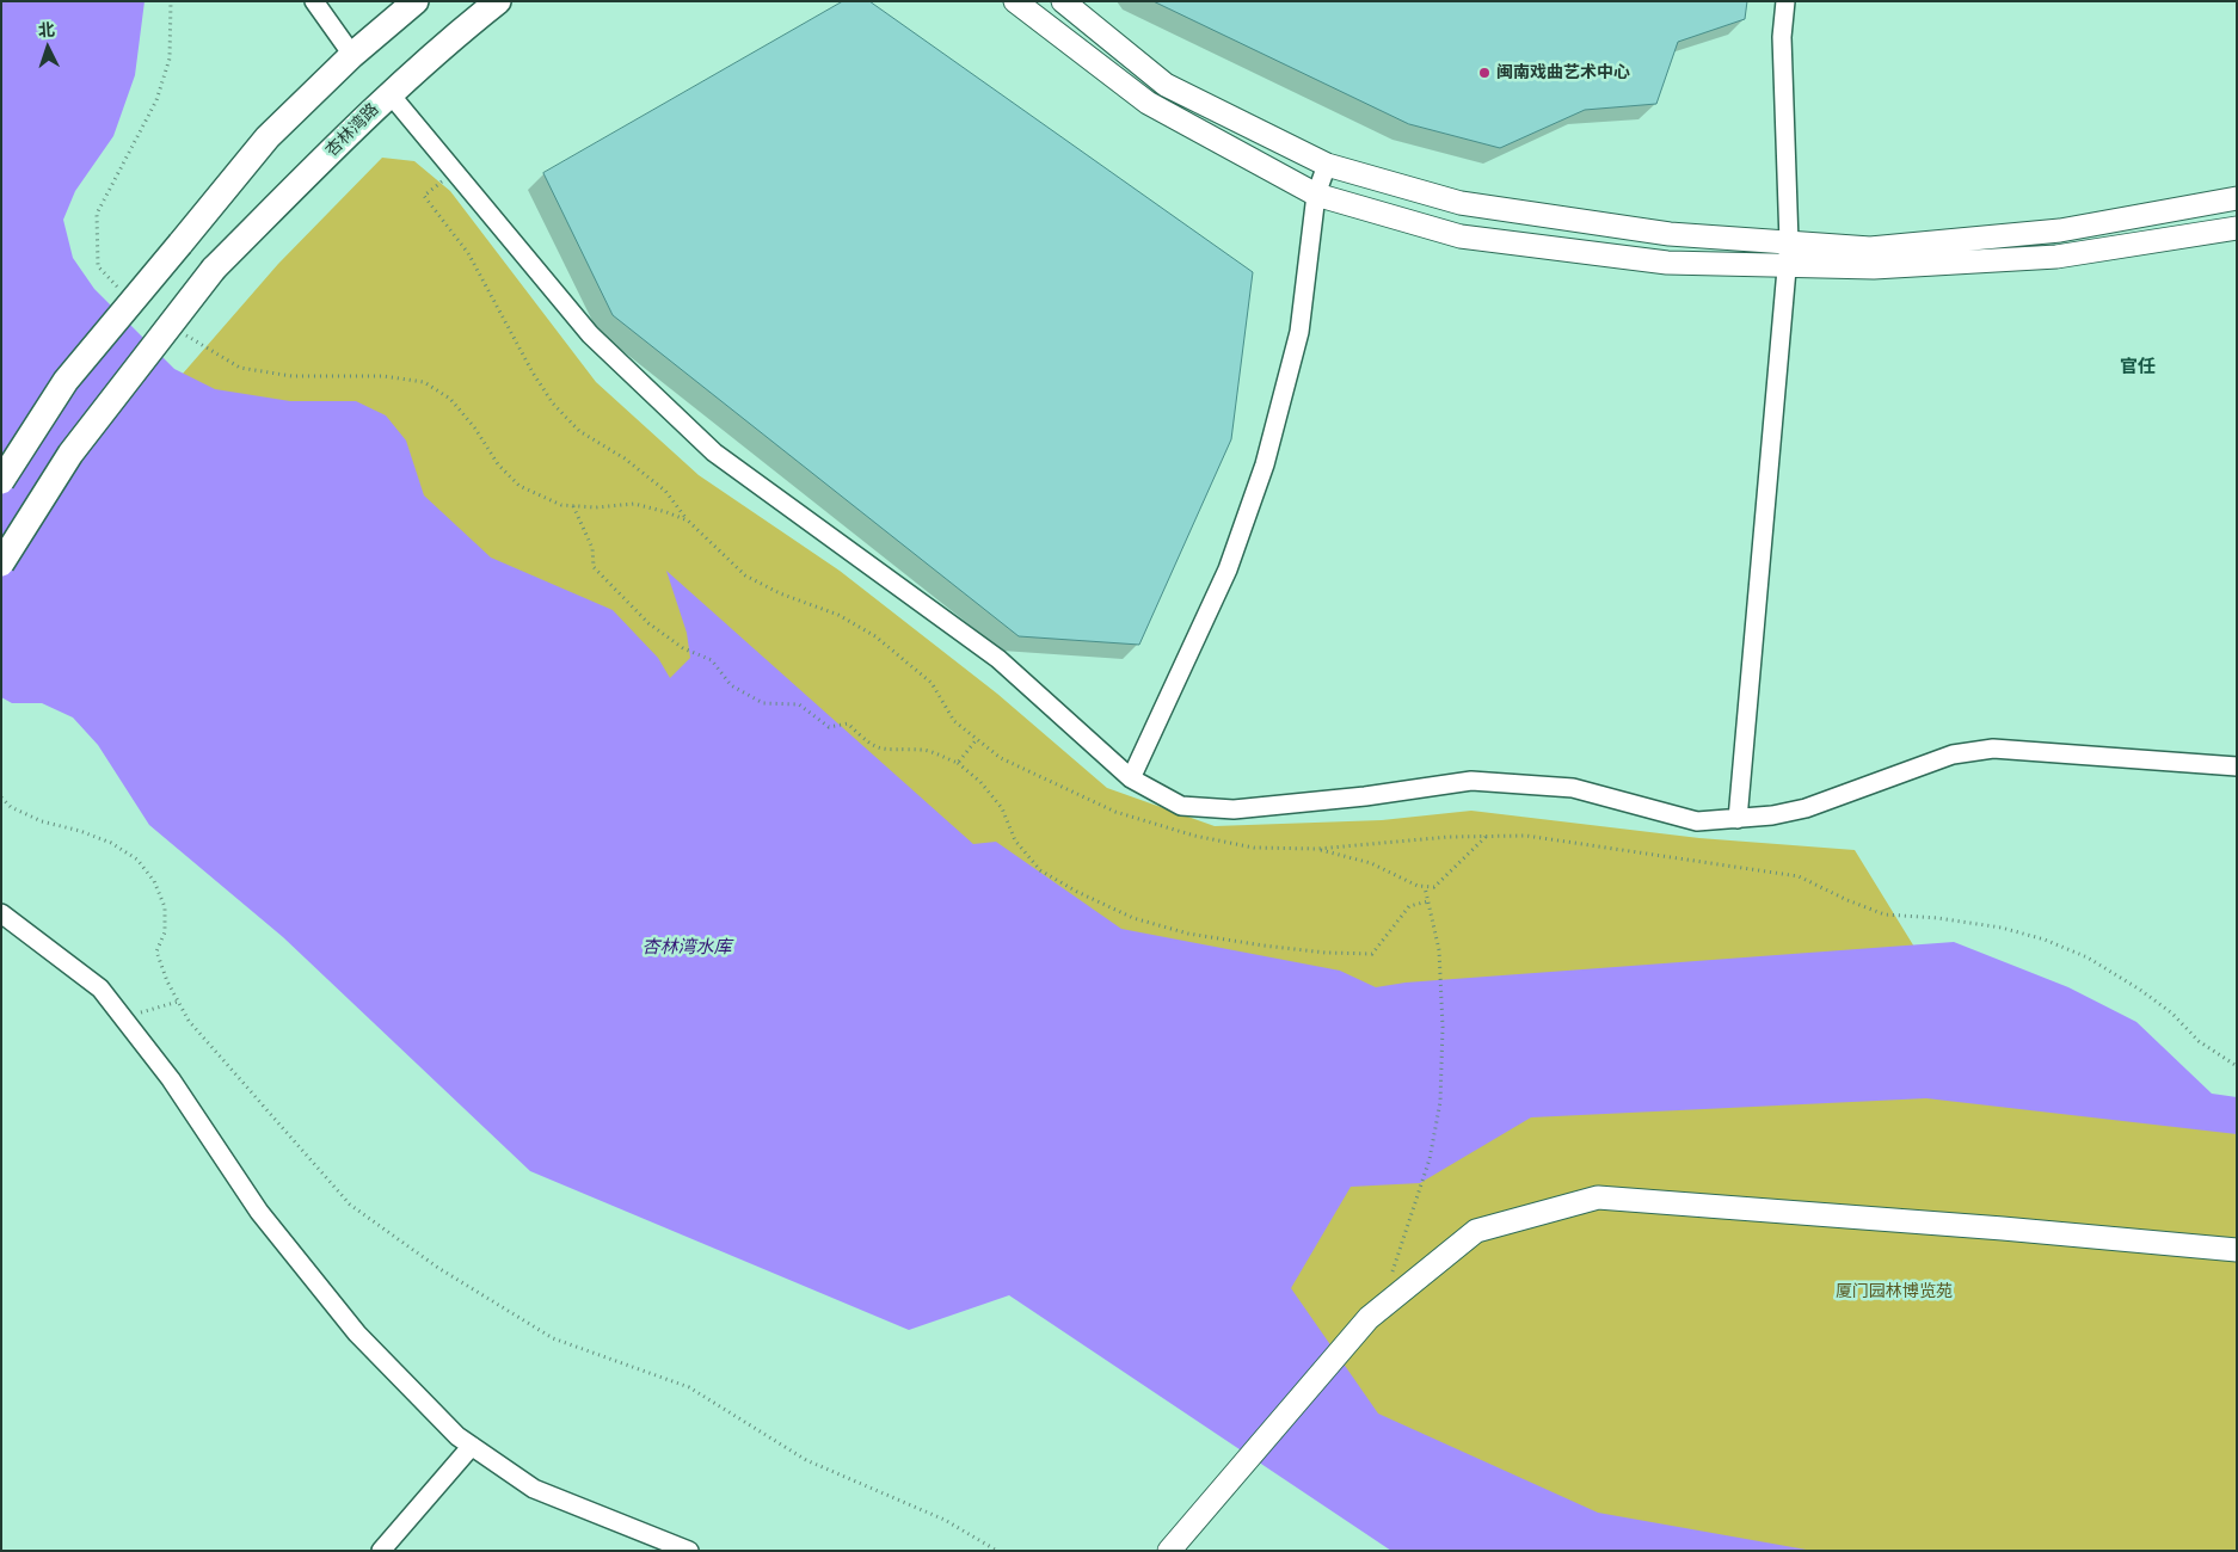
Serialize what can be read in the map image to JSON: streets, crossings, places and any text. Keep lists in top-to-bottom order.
{
  "streets": {
    "main road": ["杏林湾路"]
  },
  "districts": ["官任"],
  "water": ["杏林湾水库"],
  "parks": ["厦门园林博览苑"],
  "places": ["闽南戏曲艺术中心"],
  "north": "top"
}
